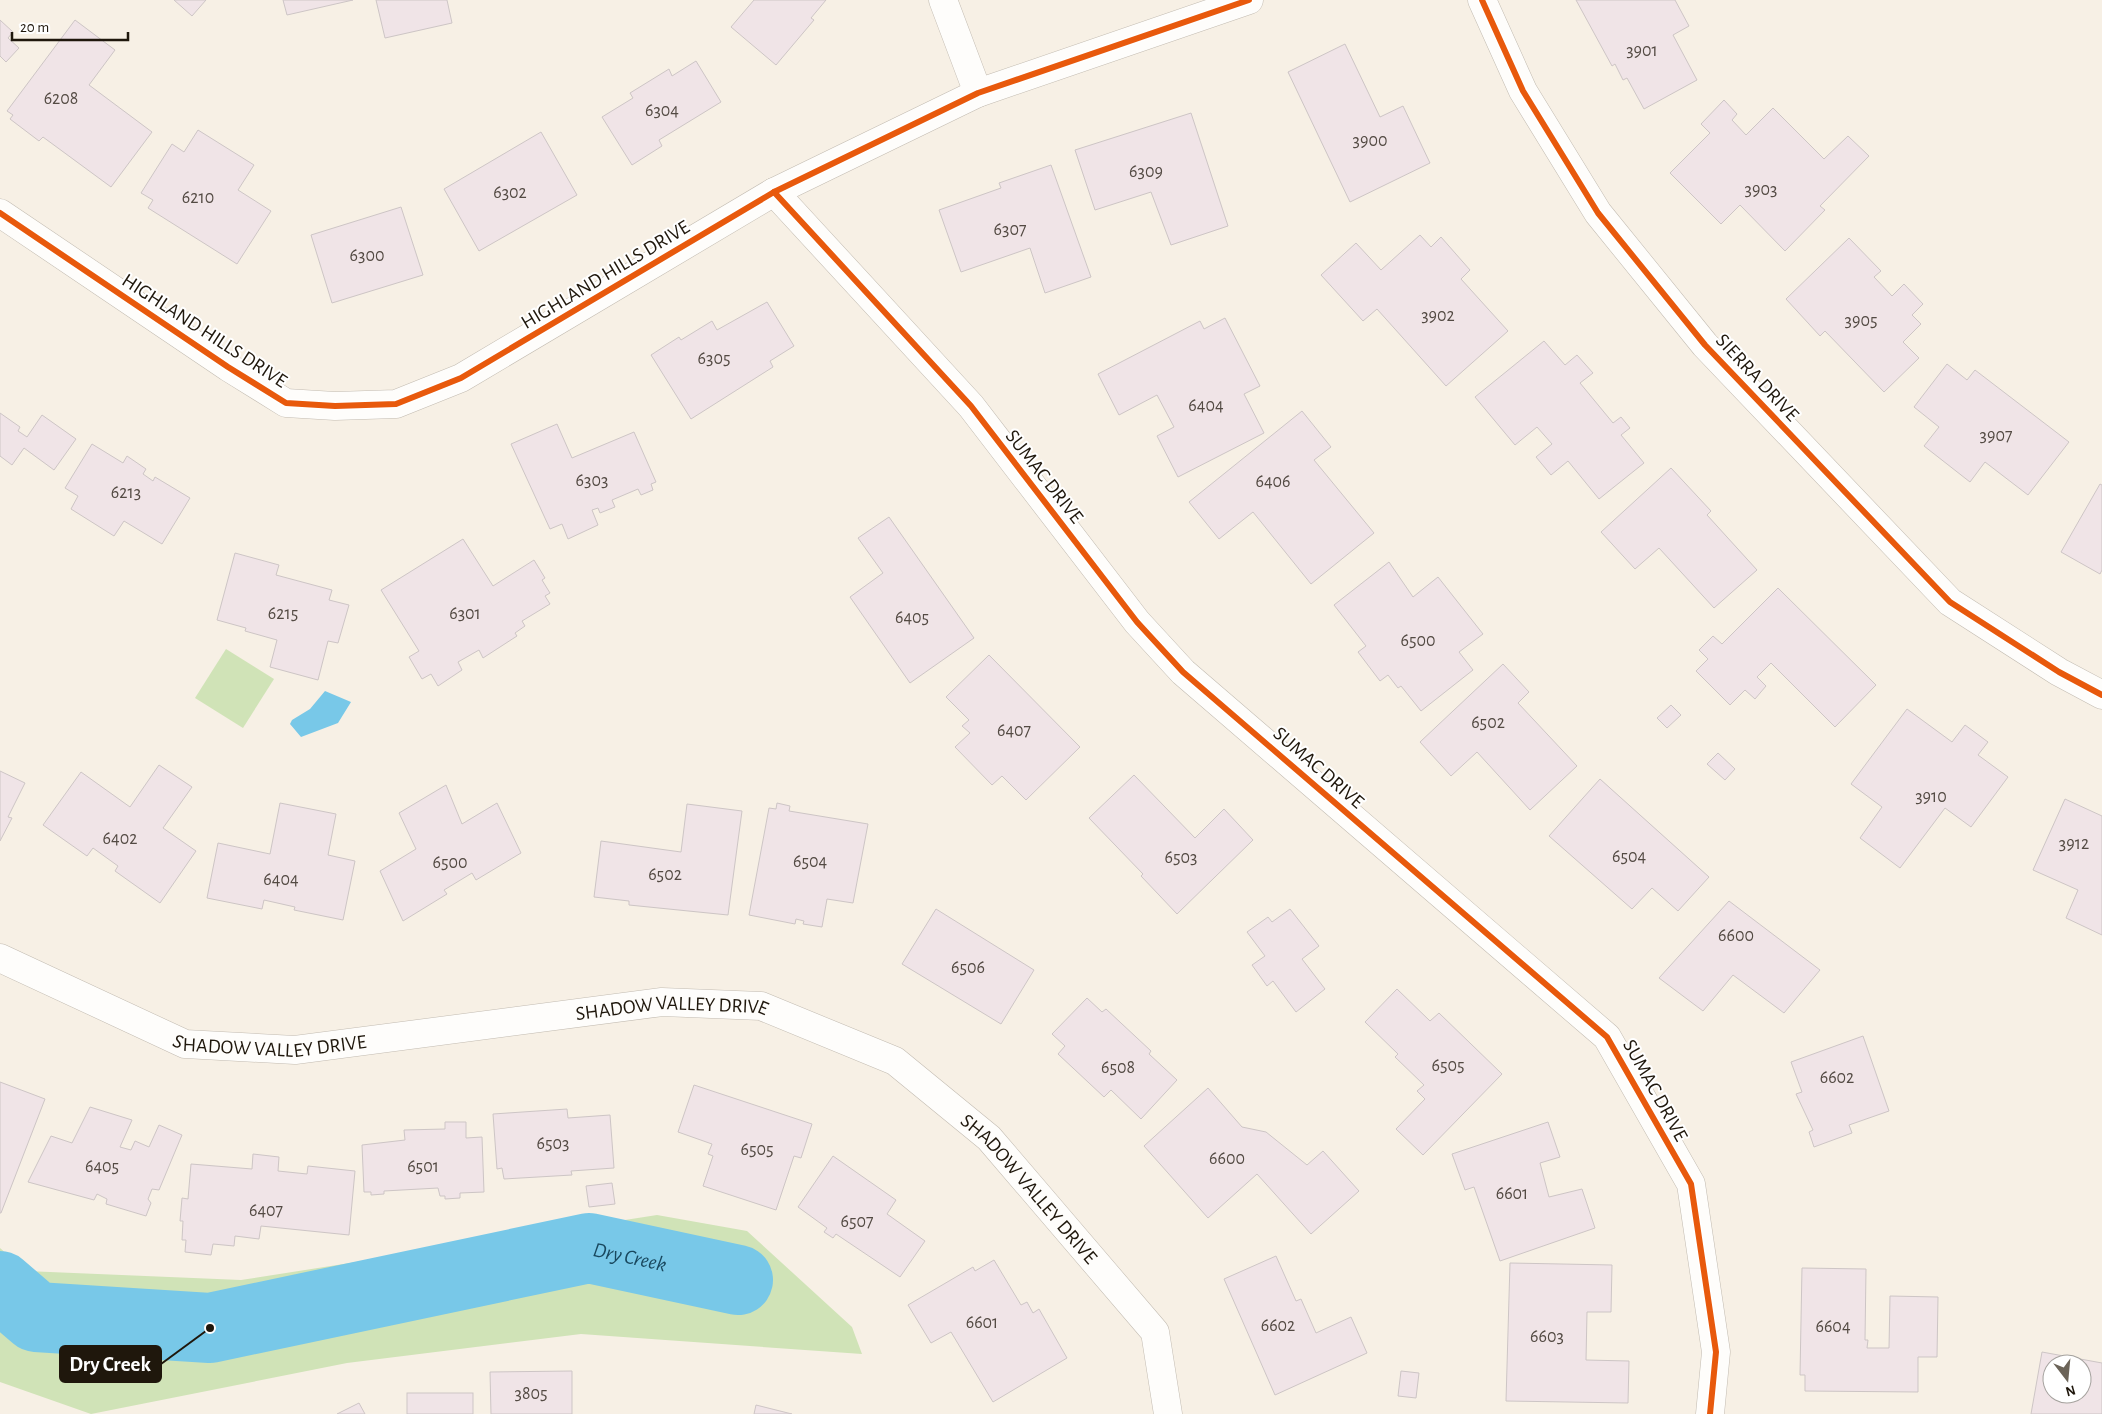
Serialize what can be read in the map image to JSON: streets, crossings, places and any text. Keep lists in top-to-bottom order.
{
  "streets": {
    "street": [
      "HIGHLAND HILLS DRIVE",
      "SIERRA DRIVE",
      "SUMAC DRIVE",
      "SHADOW VALLEY DRIVE"
    ]
  },
  "crossings": [
    ["HIGHLAND HILLS DRIVE", "SUMAC DRIVE"]
  ],
  "water": ["Dry Creek"],
  "places": ["Dry Creek"],
  "house_numbers": [
    "3901",
    "6208",
    "6304",
    "3900",
    "6309",
    "3903",
    "6302",
    "6210",
    "6307",
    "6300",
    "3902",
    "3905",
    "6305",
    "6404",
    "3907",
    "6303",
    "6406",
    "6213",
    "6215",
    "6301",
    "6405",
    "6500",
    "6502",
    "6407",
    "3910",
    "6402",
    "3912",
    "6504",
    "6503",
    "6504",
    "6500",
    "6502",
    "6404",
    "6600",
    "6506",
    "6505",
    "6508",
    "6602",
    "6503",
    "6505",
    "6600",
    "6405",
    "6501",
    "6601",
    "6407",
    "6507",
    "6601",
    "6602",
    "6604",
    "6603",
    "3805"
  ],
  "scale_bar": "20 m",
  "north": "bottom"
}
